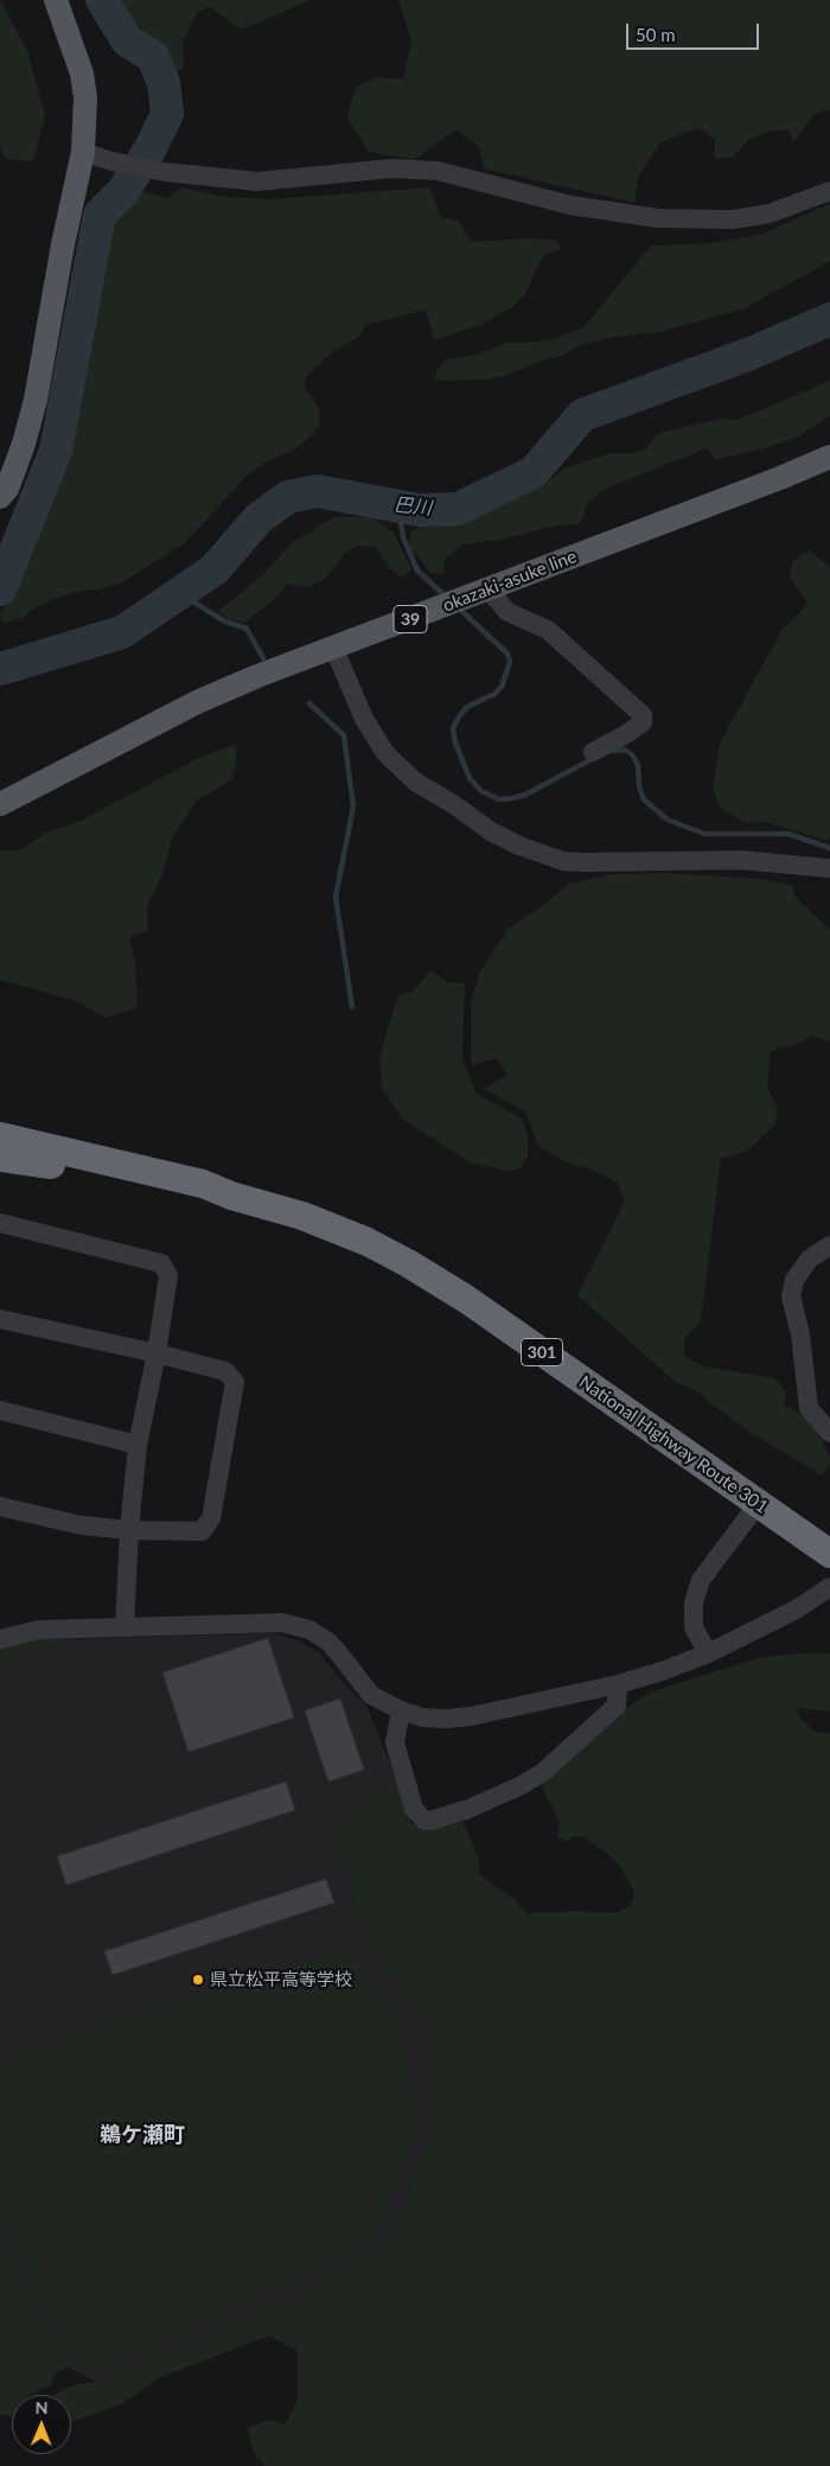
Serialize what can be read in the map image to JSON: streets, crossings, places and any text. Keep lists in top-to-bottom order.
{
  "streets": {
    "highway": ["301", "National Highway Route 301"],
    "main road": ["okazaki-asuke line", "39"]
  },
  "districts": ["鵜ケ瀬町"],
  "water": ["巴川"],
  "places": ["県立松平高等学校"],
  "scale_bar": "50 m",
  "north": "top"
}
